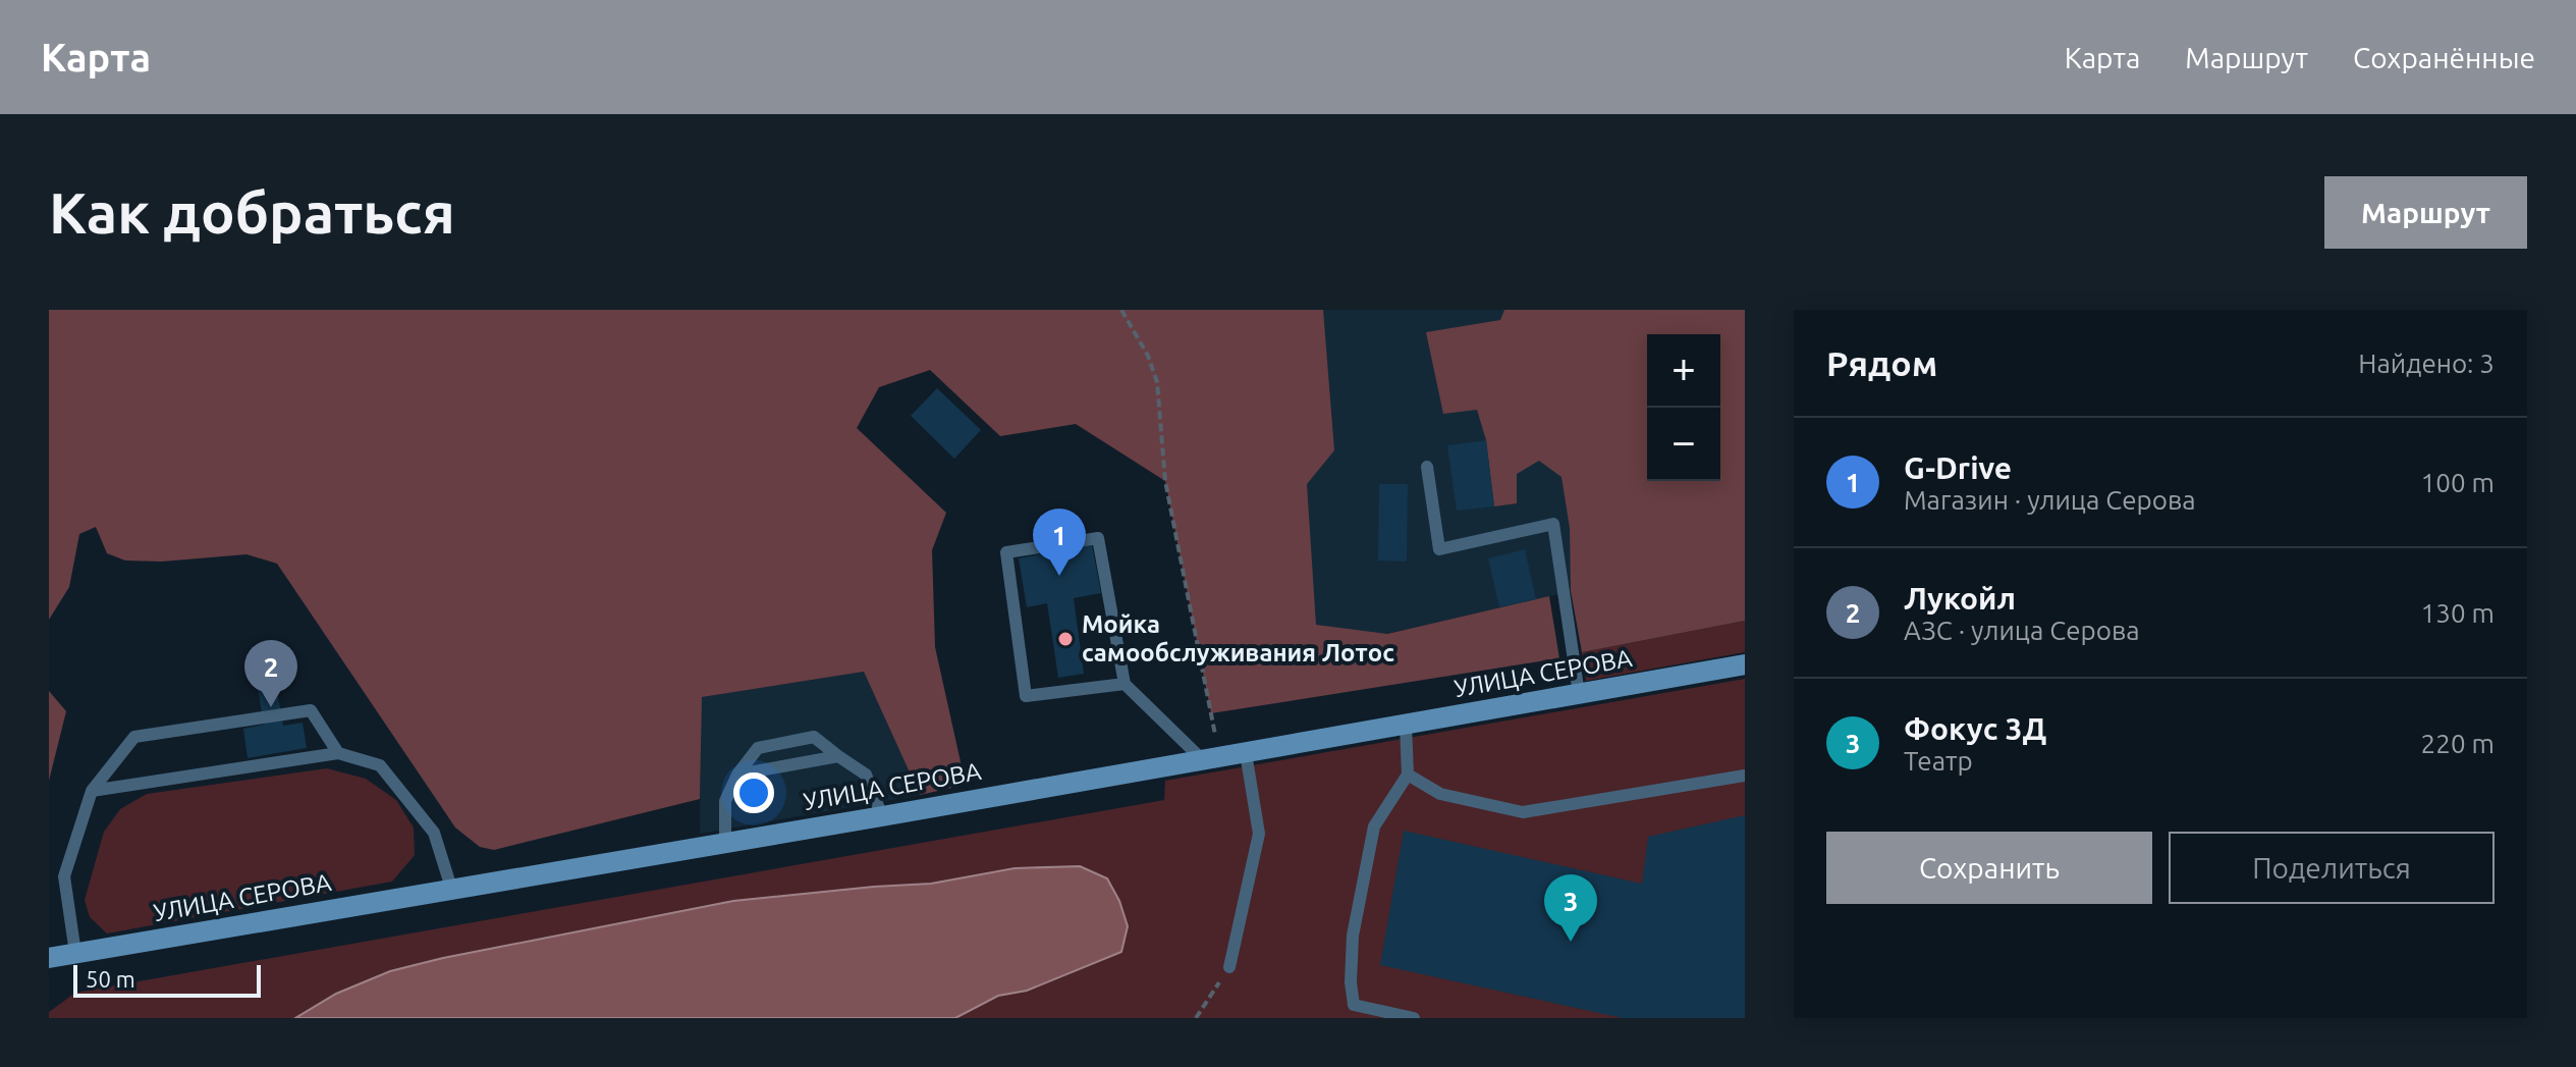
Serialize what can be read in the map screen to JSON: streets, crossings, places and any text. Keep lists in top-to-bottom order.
{
  "streets": {
    "main road": ["УЛИЦА СЕРОВА"]
  },
  "places": ["Мойка самообслуживания Лотос"],
  "scale_bar": "50 m",
  "page": {
    "header": "Карта",
    "nav": ["Карта", "Маршрут", "Сохранённые"],
    "buttons": [
      "Маршрут",
      ["Сохранить", "Поделиться"]
    ],
    "title": "Как добраться",
    "heading": ["Рядом", "Найдено: 3"],
    "map_buttons": ["+", "−"],
    "list": [
      {
        "mark": "1",
        "name": "G-Drive",
        "note": "Магазин · улица Серова",
        "value": "100 m"
      },
      {
        "mark": "2",
        "name": "Лукойл",
        "note": "АЗС · улица Серова",
        "value": "130 m"
      },
      {
        "mark": "3",
        "name": "Фокус 3Д",
        "note": "Театр",
        "value": "220 m"
      }
    ],
    "pins": ["1", "2", "3"],
    "scale": "50 m"
  }
}
